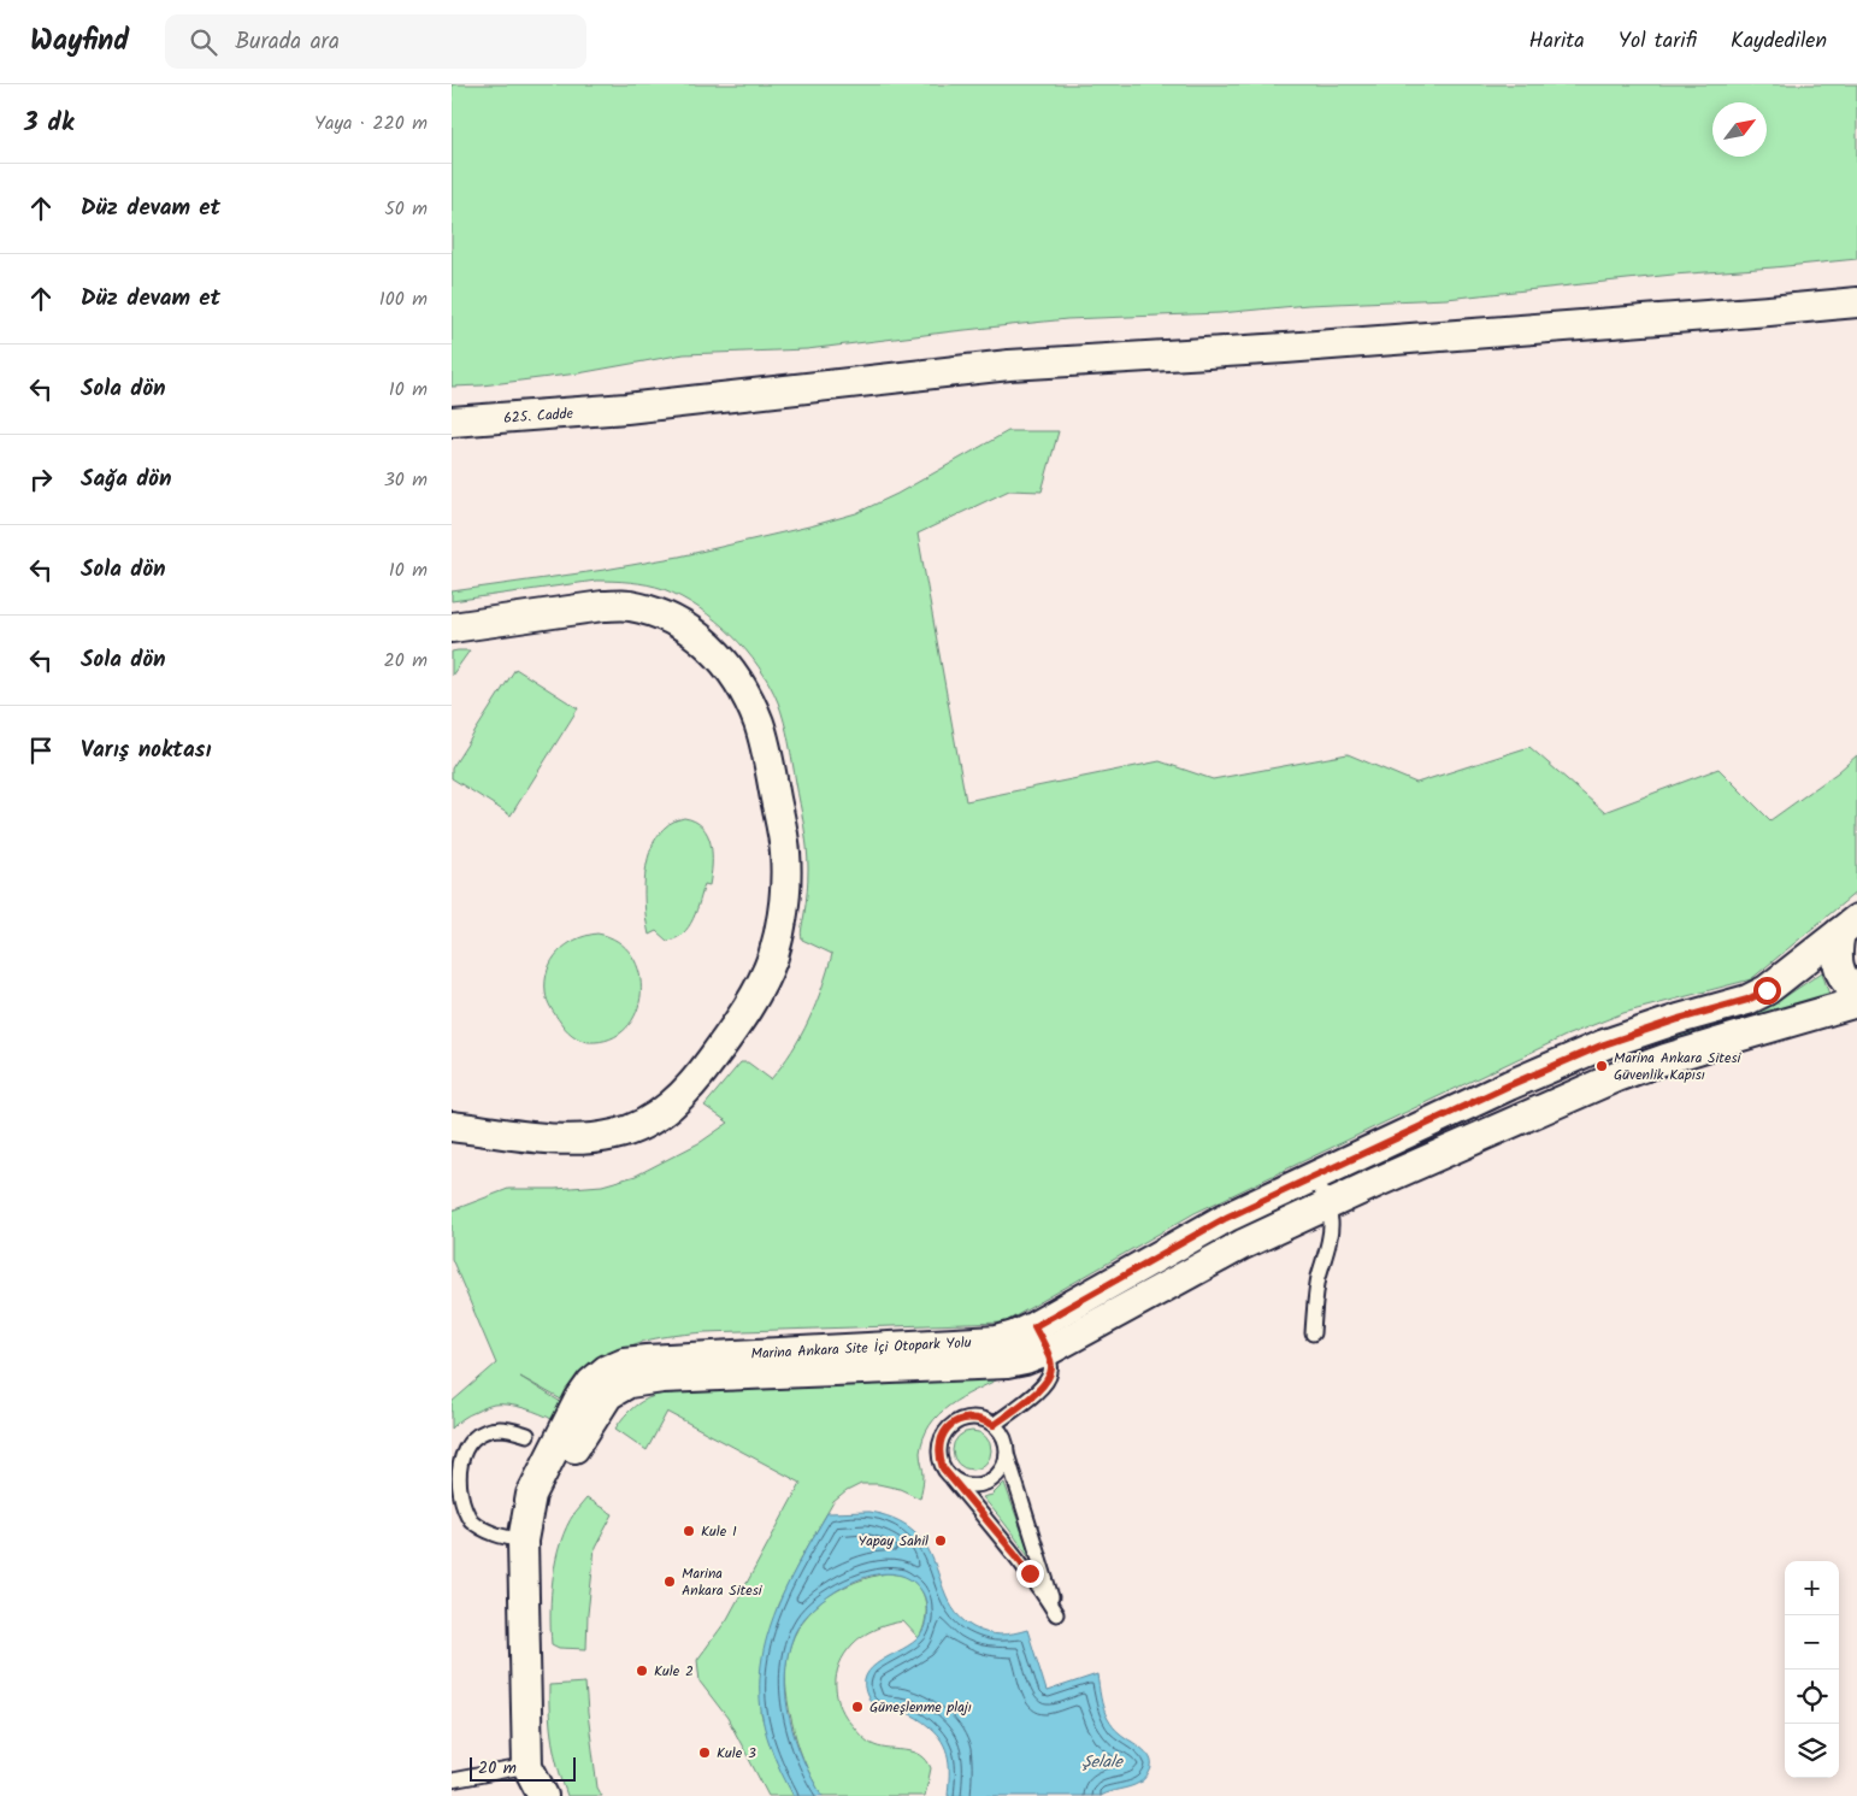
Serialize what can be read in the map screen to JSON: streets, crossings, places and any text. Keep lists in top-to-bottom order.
{
  "streets": {
    "street": ["625. Cadde", "Marina Ankara Site İçi Otopark Yolu"]
  },
  "water": ["Şelale"],
  "places": [
    "Marina Ankara Sitesi Güvenlik Kapısı",
    "Kule 1",
    "Yapay Sahil",
    "Marina Ankara Sitesi",
    "Kule 2",
    "Güneşlenme plajı",
    "Kule 3"
  ],
  "scale_bar": "20 m",
  "north": "top right",
  "page": {
    "header": "Wayfind",
    "search": "Burada ara",
    "nav": ["Harita", "Yol tarifi", "Kaydedilen"],
    "heading": ["3 dk", "Yaya · 220 m"],
    "list": [
      ["Düz devam et", "50 m"],
      ["Düz devam et", "100 m"],
      ["Sola dön", "10 m"],
      ["Sağa dön", "30 m"],
      ["Sola dön", "10 m"],
      ["Sola dön", "20 m"],
      "Varış noktası"
    ],
    "map_buttons": ["+", "−"],
    "scale": "20 m"
  }
}
